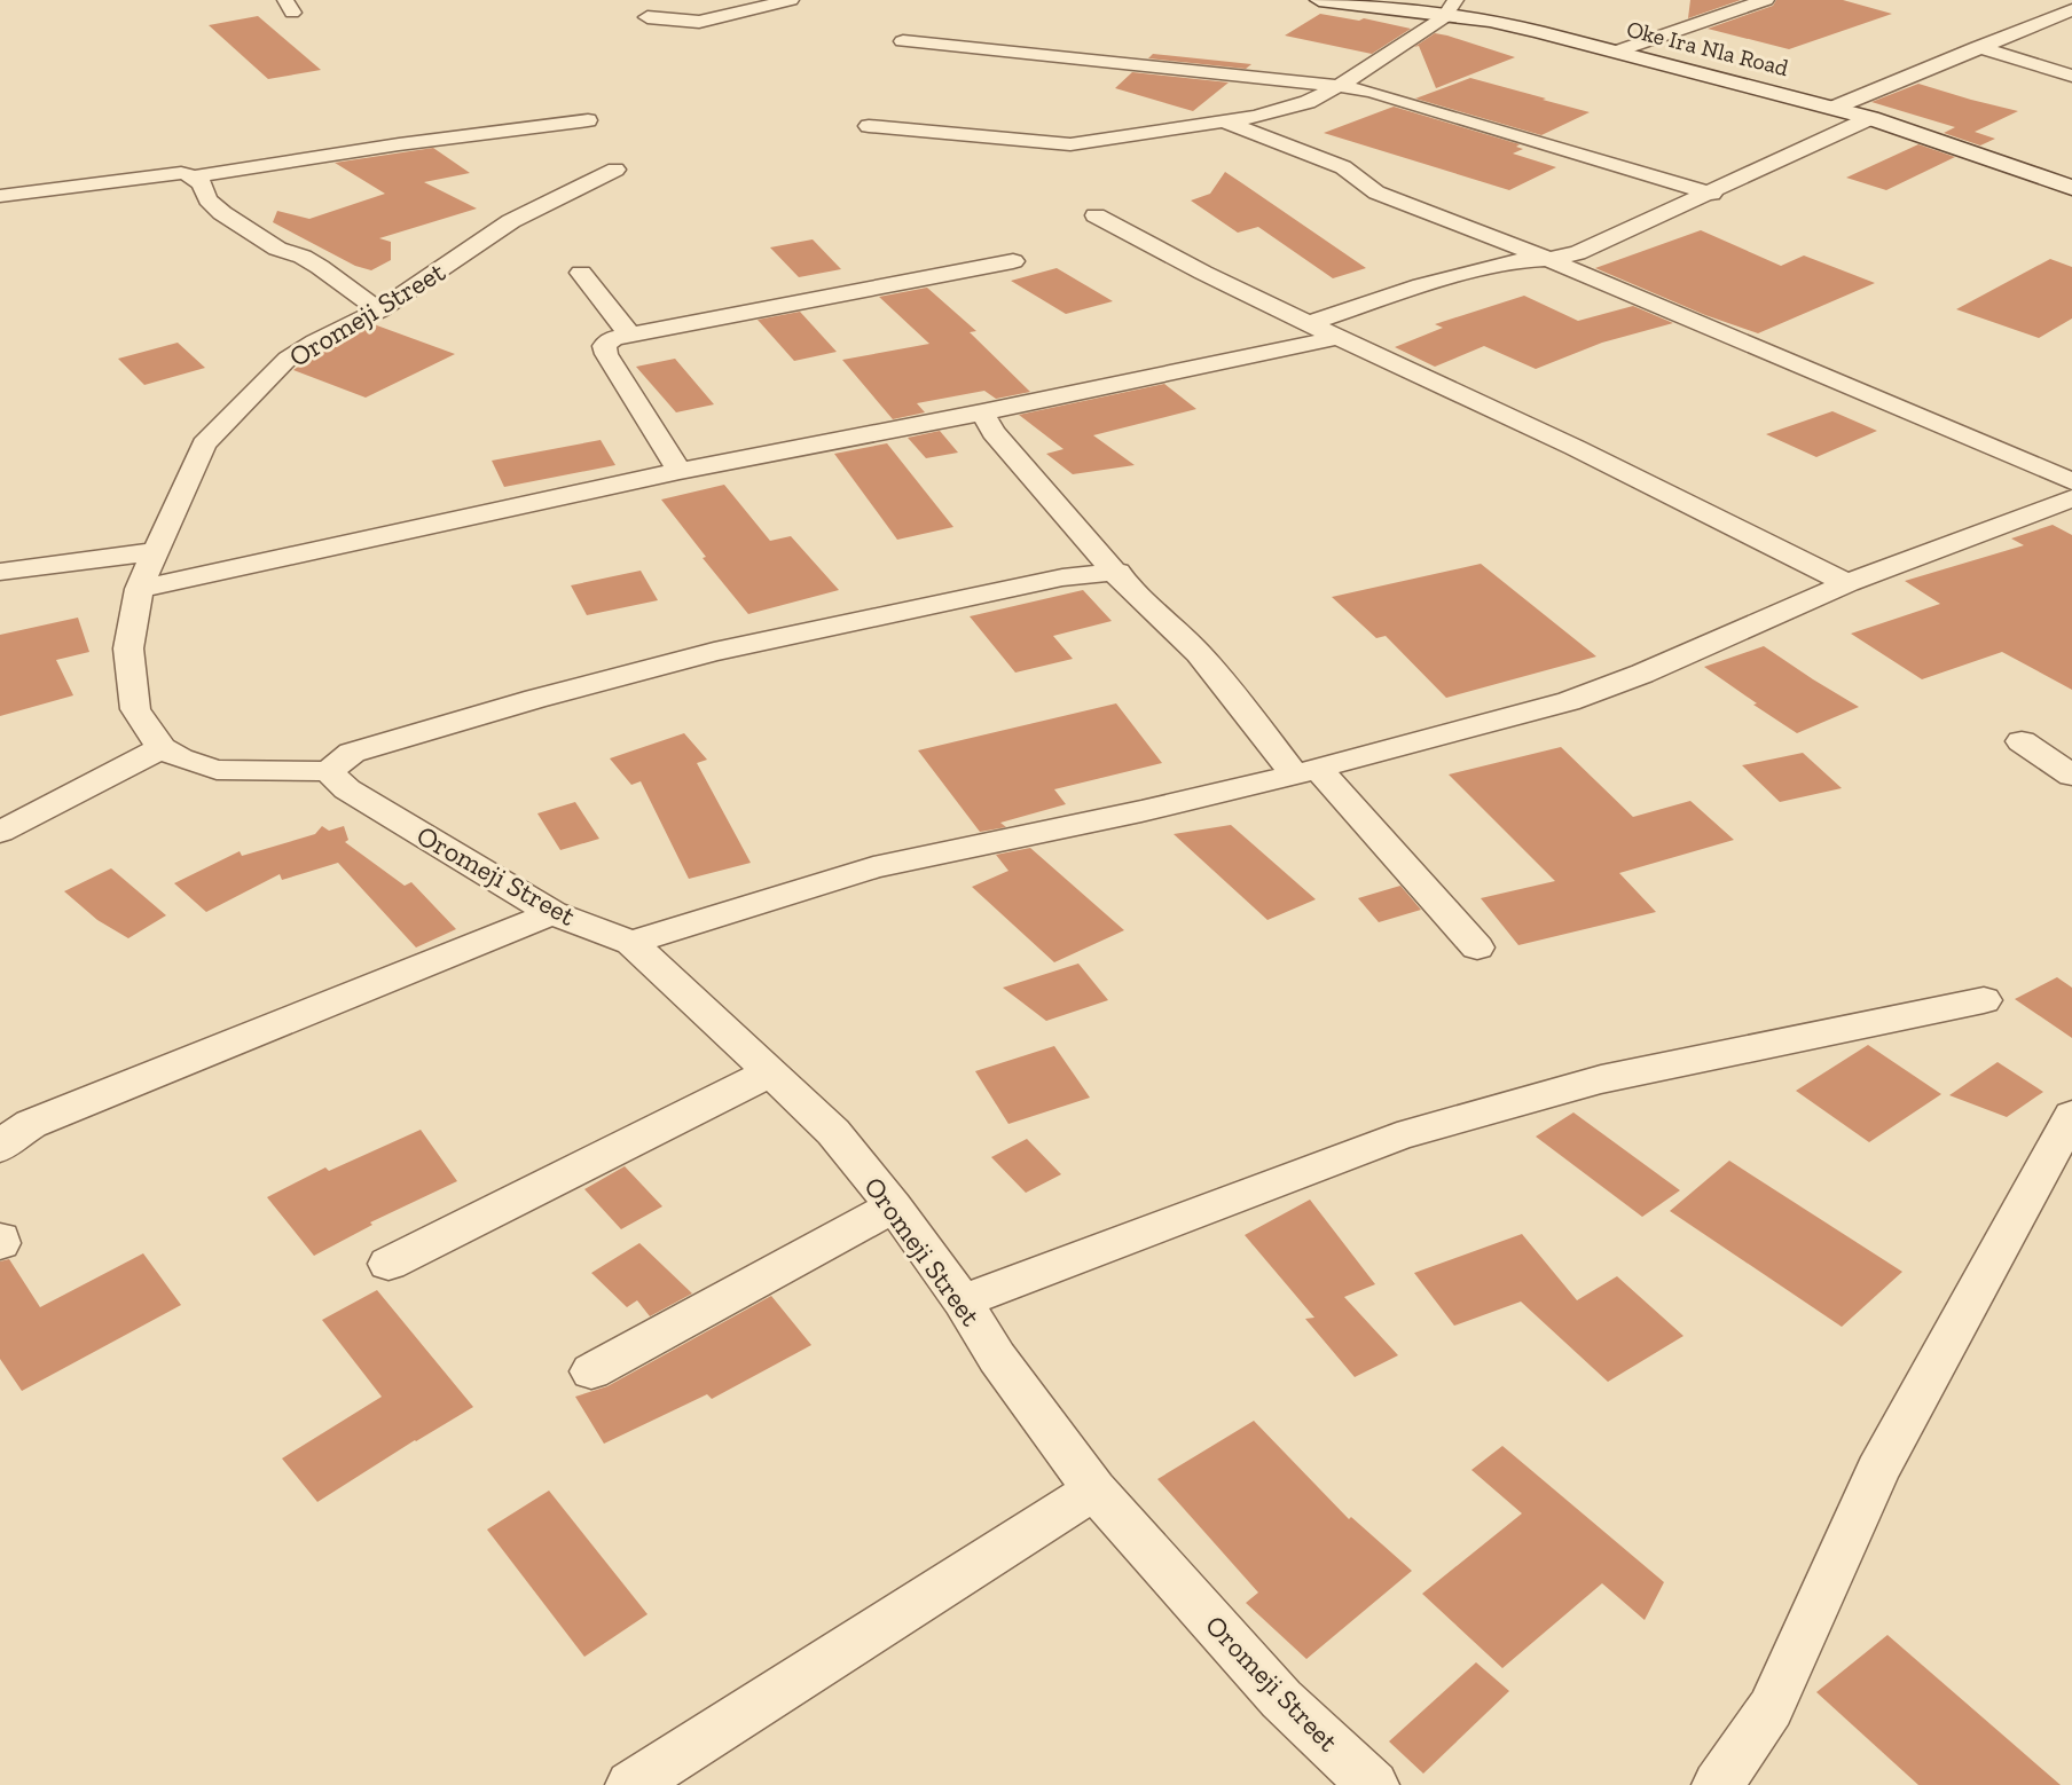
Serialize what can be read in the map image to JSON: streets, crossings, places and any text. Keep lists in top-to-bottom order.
{
  "streets": {
    "street": ["Oke Ira Nla Road", "Oromeji Street"]
  }
}
